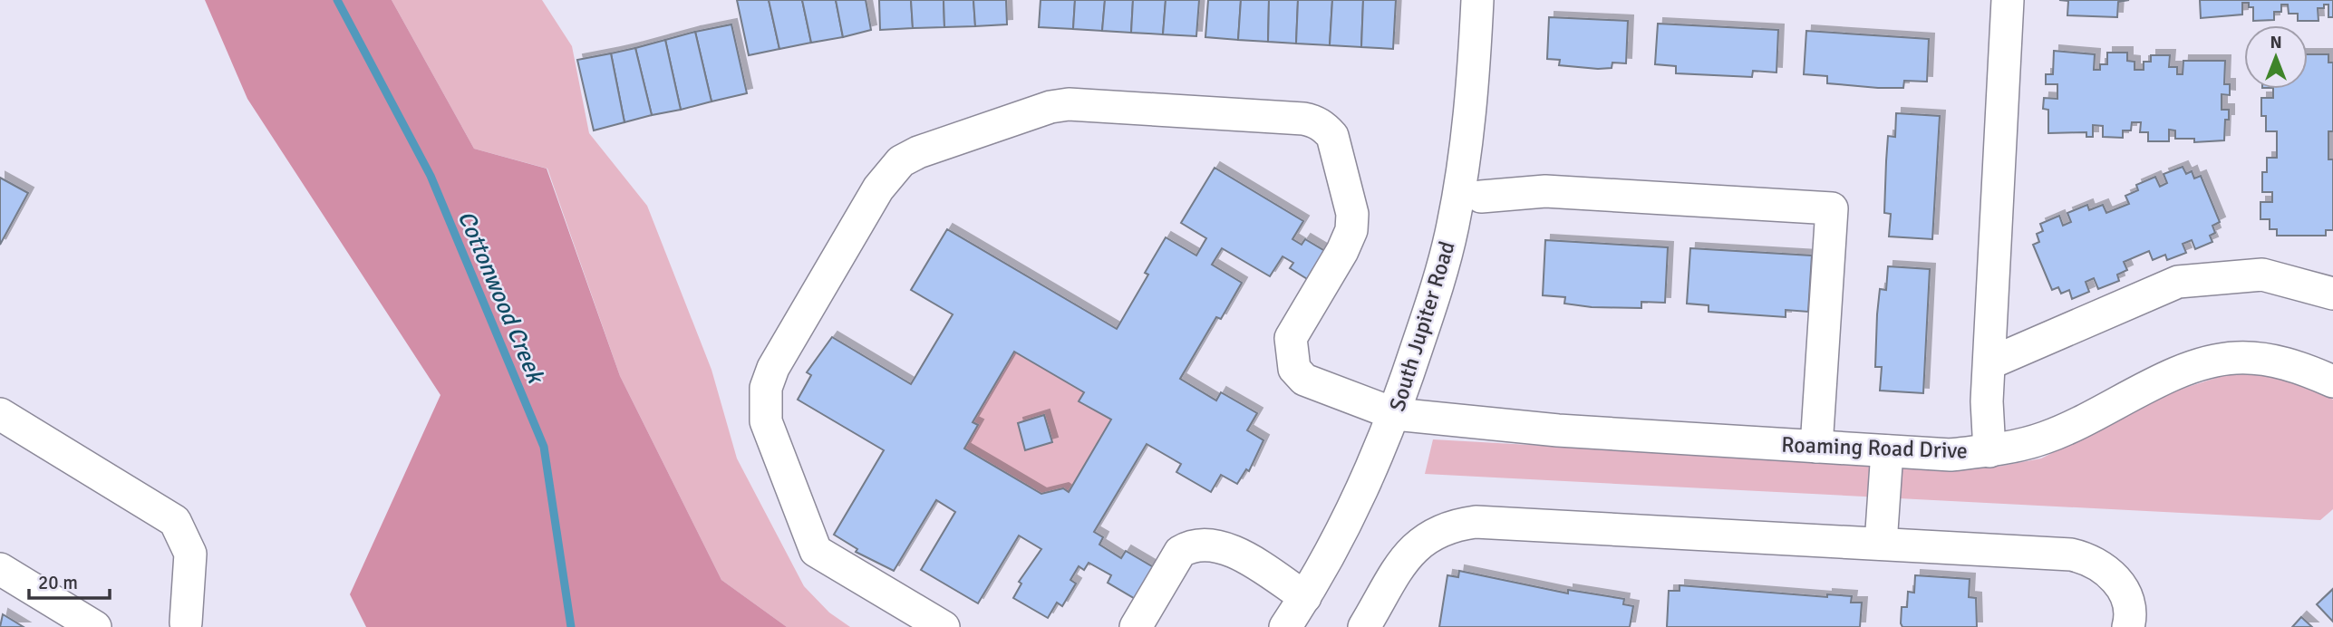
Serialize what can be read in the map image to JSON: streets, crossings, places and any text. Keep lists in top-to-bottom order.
{
  "streets": {
    "street": ["South Jupiter Road", "Roaming Road Drive"]
  },
  "crossings": [
    ["South Jupiter Road", "Roaming Road Drive"]
  ],
  "water": ["Cottonwood Creek"],
  "scale_bar": "20 m",
  "north": "top"
}
